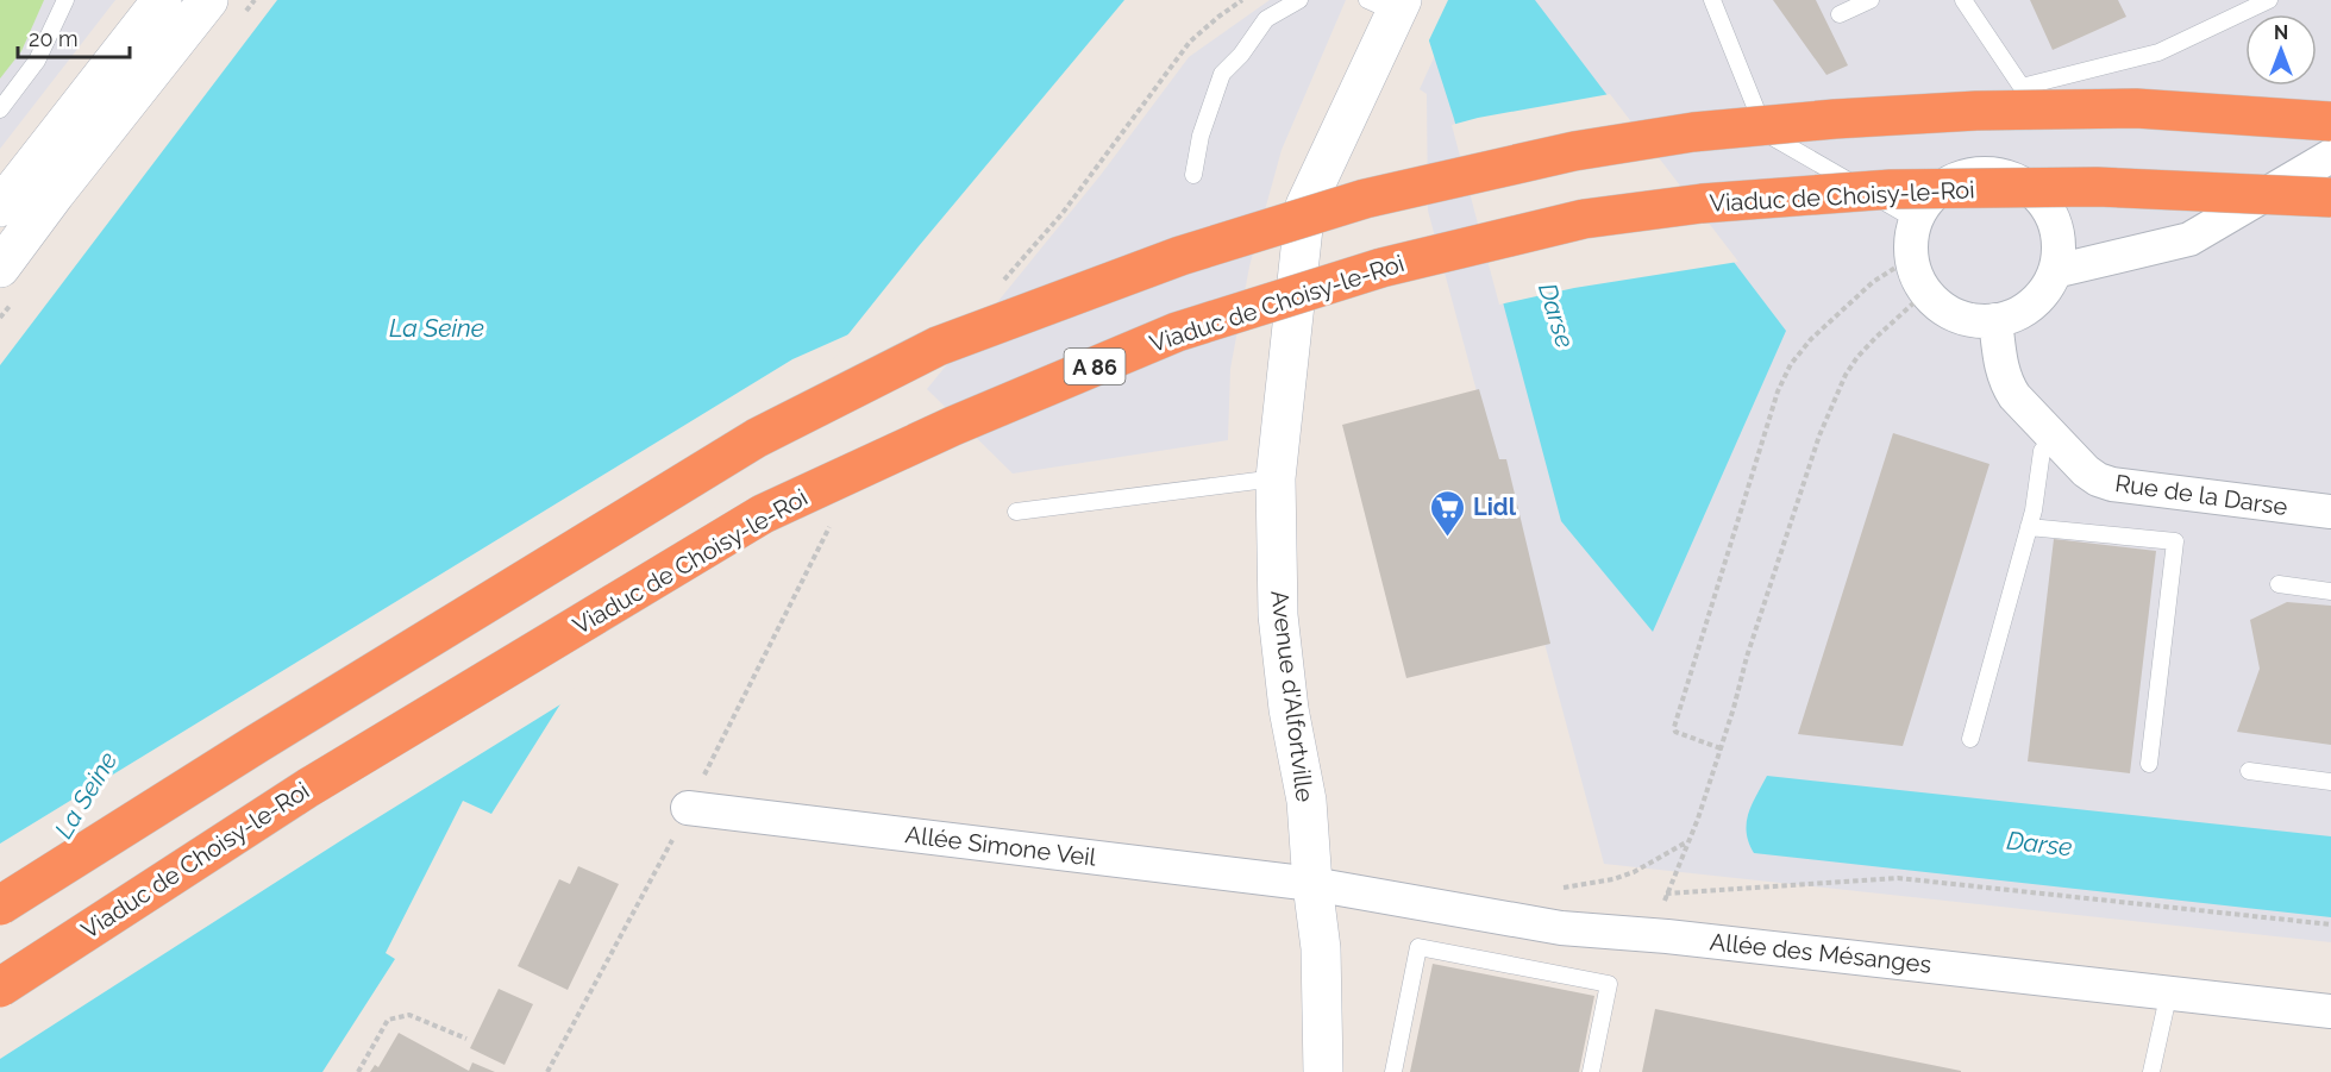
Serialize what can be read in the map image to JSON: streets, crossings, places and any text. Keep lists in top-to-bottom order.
{
  "streets": {
    "highway": ["Viaduc de Choisy-le-Roi", "A 86"],
    "main road": ["Avenue d'Alfortville"],
    "street": ["Rue de la Darse", "Allée Simone Veil", "Allée des Mésanges"]
  },
  "crossings": [
    ["Avenue d'Alfortville", "Allée Simone Veil"],
    ["Avenue d'Alfortville", "Allée des Mésanges"],
    ["Allée Simone Veil", "Allée des Mésanges"]
  ],
  "water": ["Darse", "La Seine"],
  "places": {
    "supermarket": ["Lidl"]
  },
  "scale_bar": "20 m",
  "north": "top"
}
